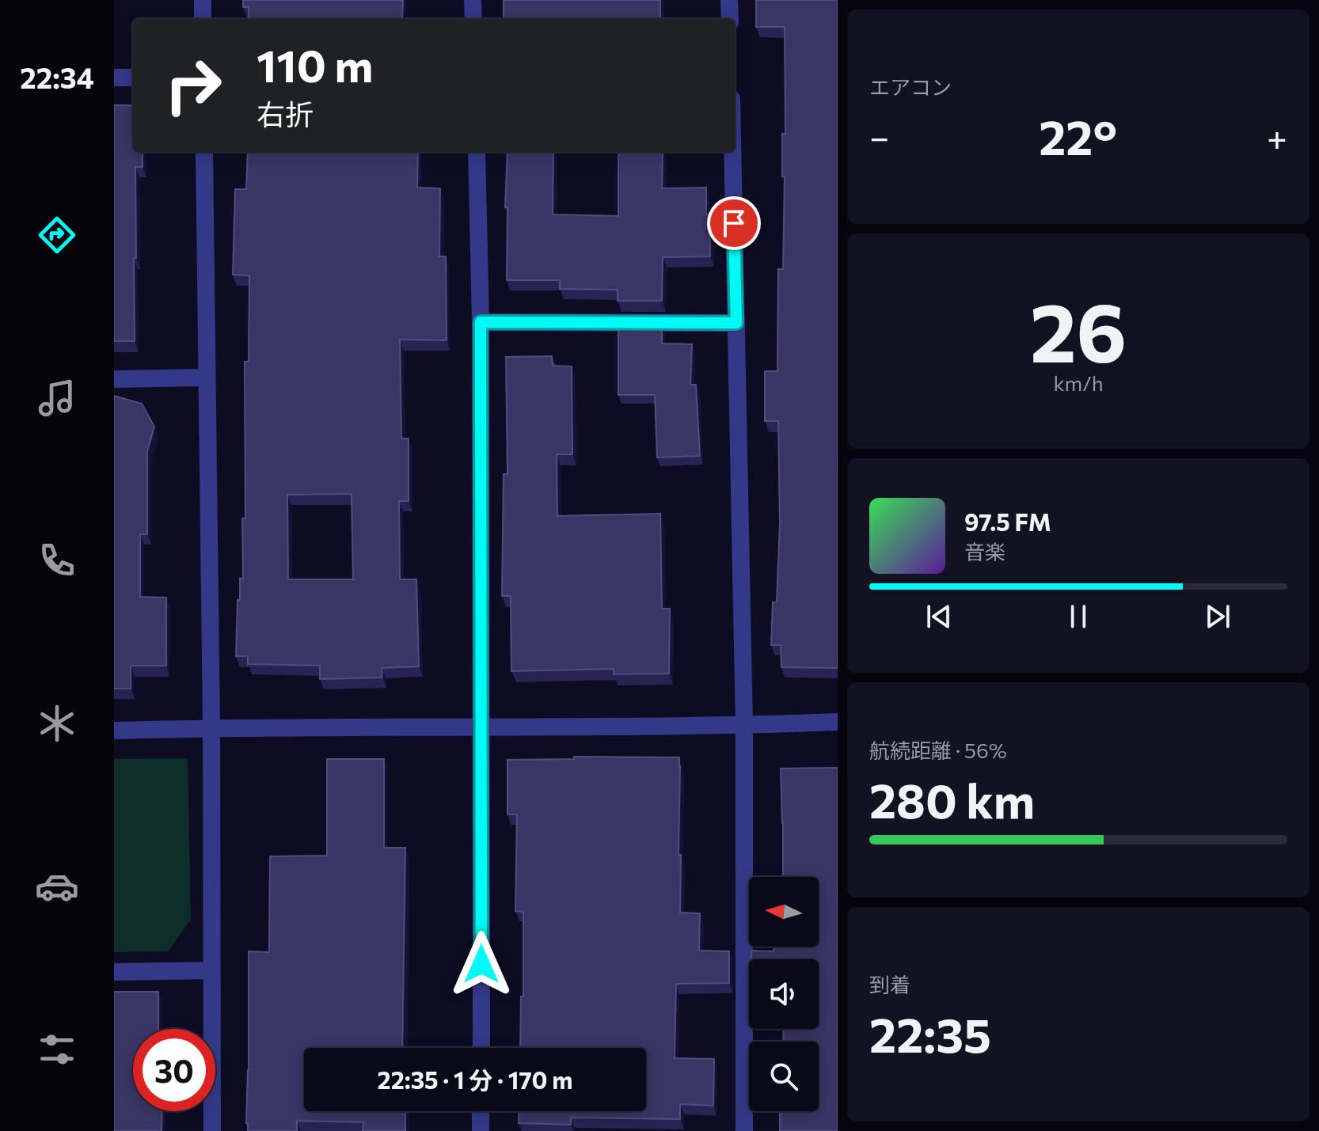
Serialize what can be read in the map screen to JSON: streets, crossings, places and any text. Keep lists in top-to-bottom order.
{
  "north": "left",
  "page": {
    "tabs": "22:34",
    "tile": [
      "エアコン",
      ["26", "km/h"],
      ["航続距離 · 56%", "280 km"],
      ["到着", "22:35"]
    ],
    "turn": ["110 m", "右折"],
    "heat": ["−", "22°", "+"],
    "song": ["97.5 FM", "音楽"],
    "limit": "30",
    "trip": "22:35 · 1 分 · 170 m"
  }
}
